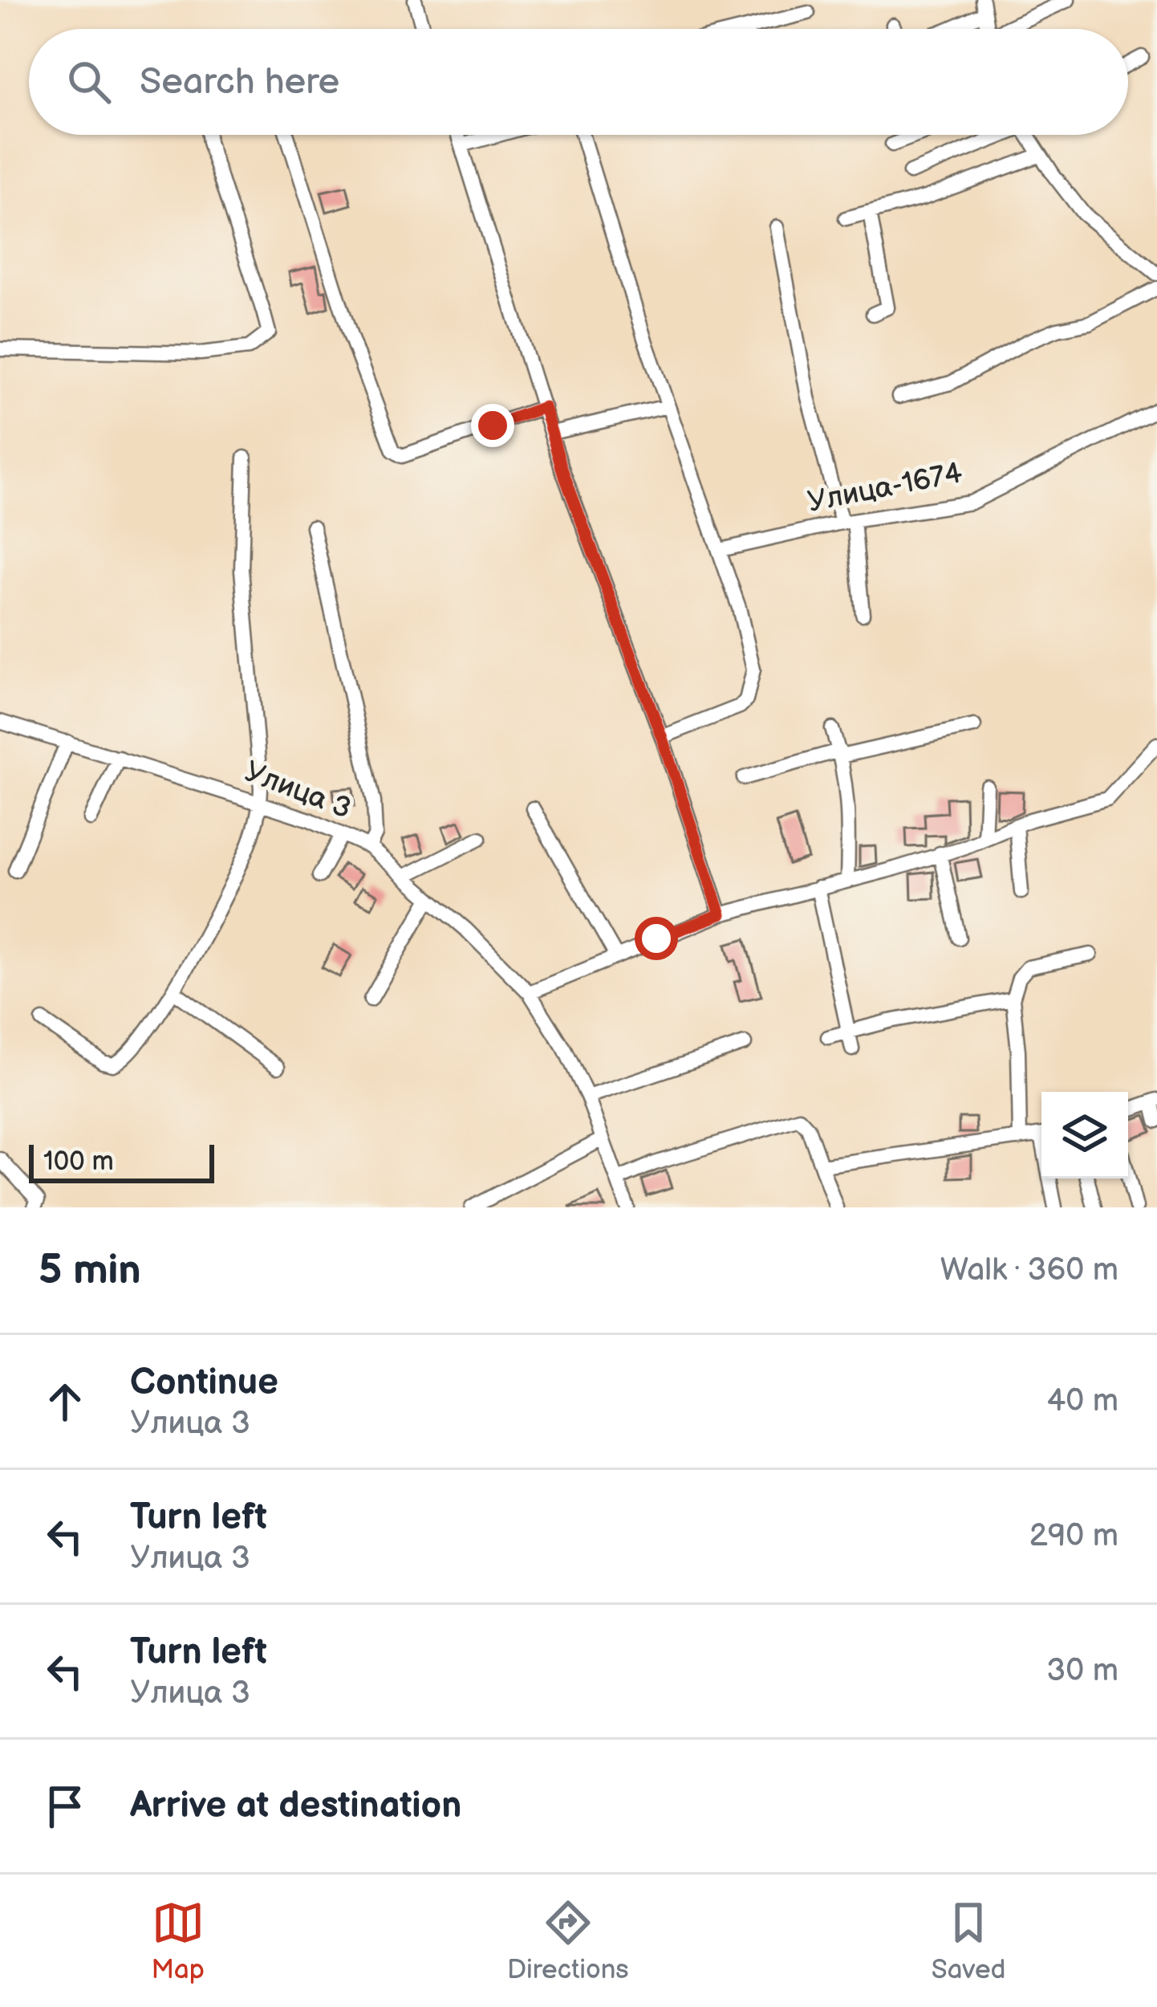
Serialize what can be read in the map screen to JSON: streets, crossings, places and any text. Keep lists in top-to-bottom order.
{
  "streets": {
    "street": ["Улица-1674", "Улица 3"]
  },
  "scale_bar": "100 m",
  "page": {
    "search": "Search here",
    "scale": "100 m",
    "heading": ["5 min", "Walk · 360 m"],
    "list": [
      ["Continue", "Улица 3", "40 m"],
      ["Turn left", "Улица 3", "290 m"],
      ["Turn left", "Улица 3", "30 m"],
      "Arrive at destination"
    ],
    "nav": ["Map", "Directions", "Saved"]
  }
}
